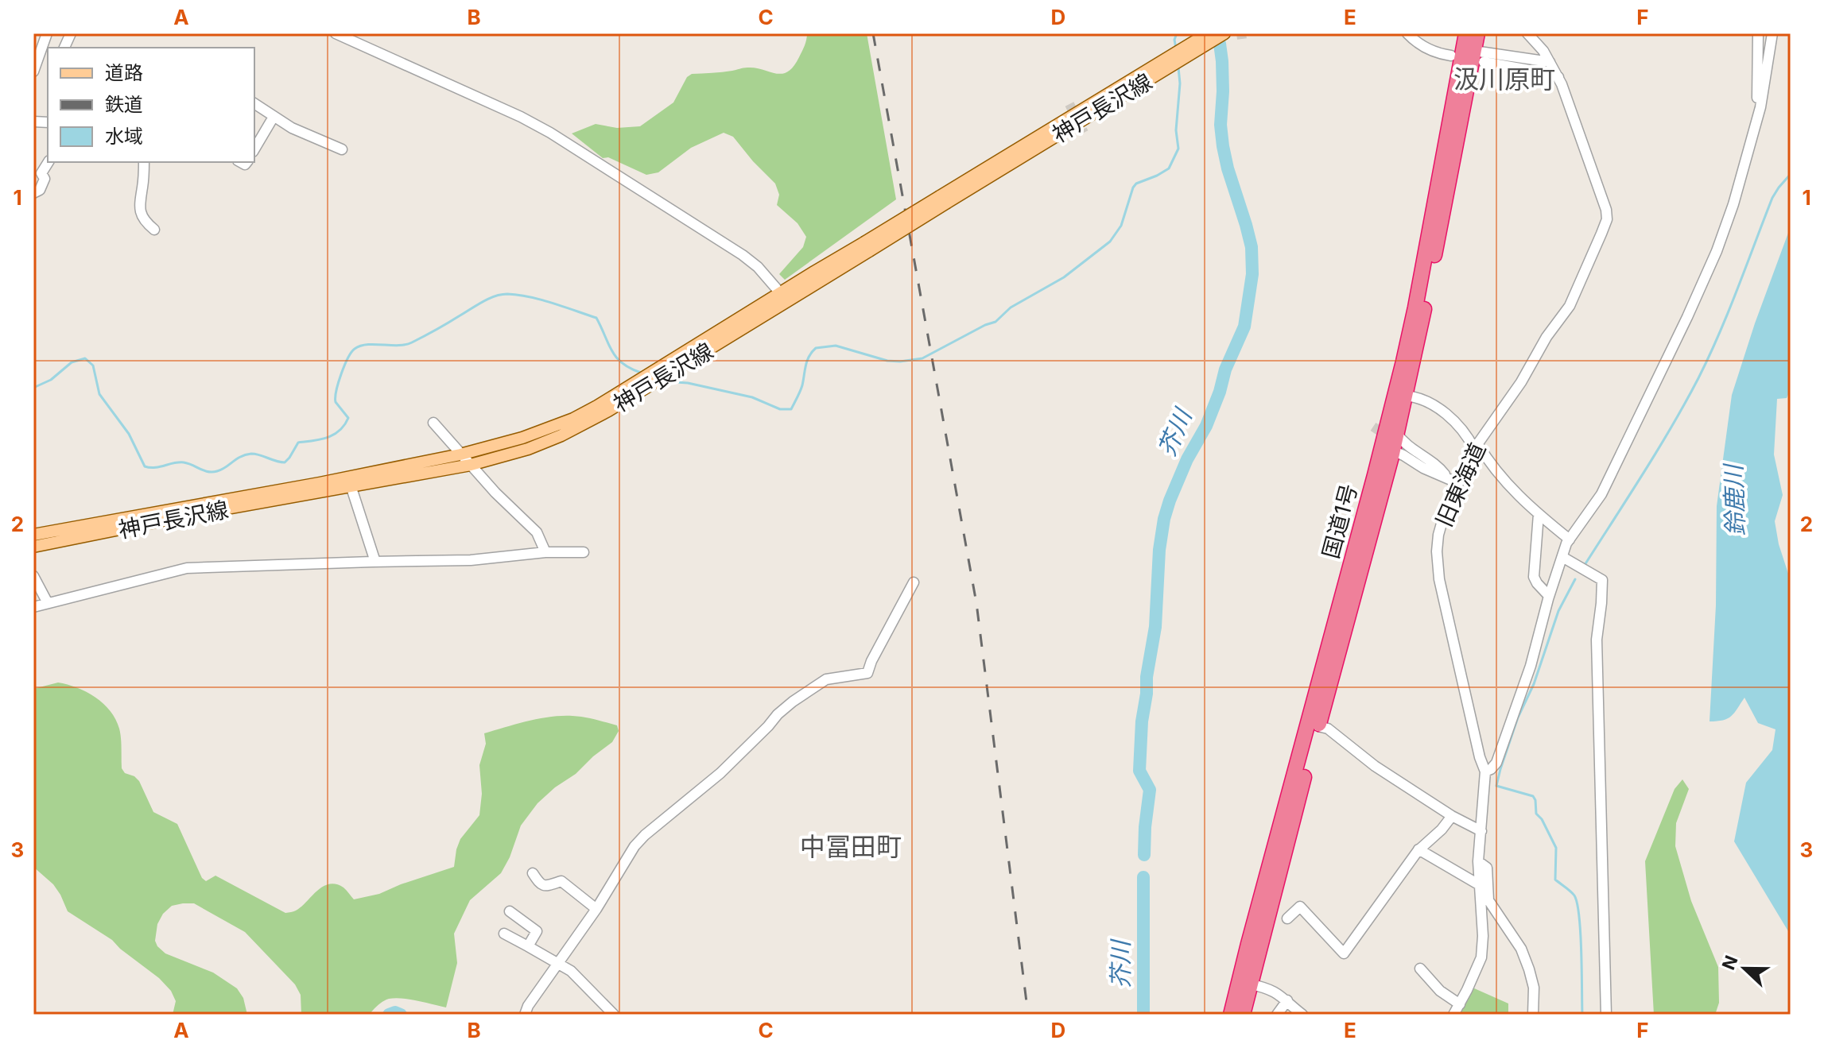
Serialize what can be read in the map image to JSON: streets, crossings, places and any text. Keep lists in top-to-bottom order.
{
  "streets": {
    "highway": ["国道1号"],
    "main road": ["神戸長沢線"],
    "street": ["旧東海道"]
  },
  "districts": ["汲川原町", "中冨田町"],
  "water": ["芥川", "鈴鹿川"],
  "legend": ["道路", "鉄道", "水域"],
  "north": "left",
  "grid": {
    "columns": [
      "A",
      "B",
      "C",
      "D",
      "E",
      "F"
    ],
    "rows": ["1", "2", "3"]
  }
}
